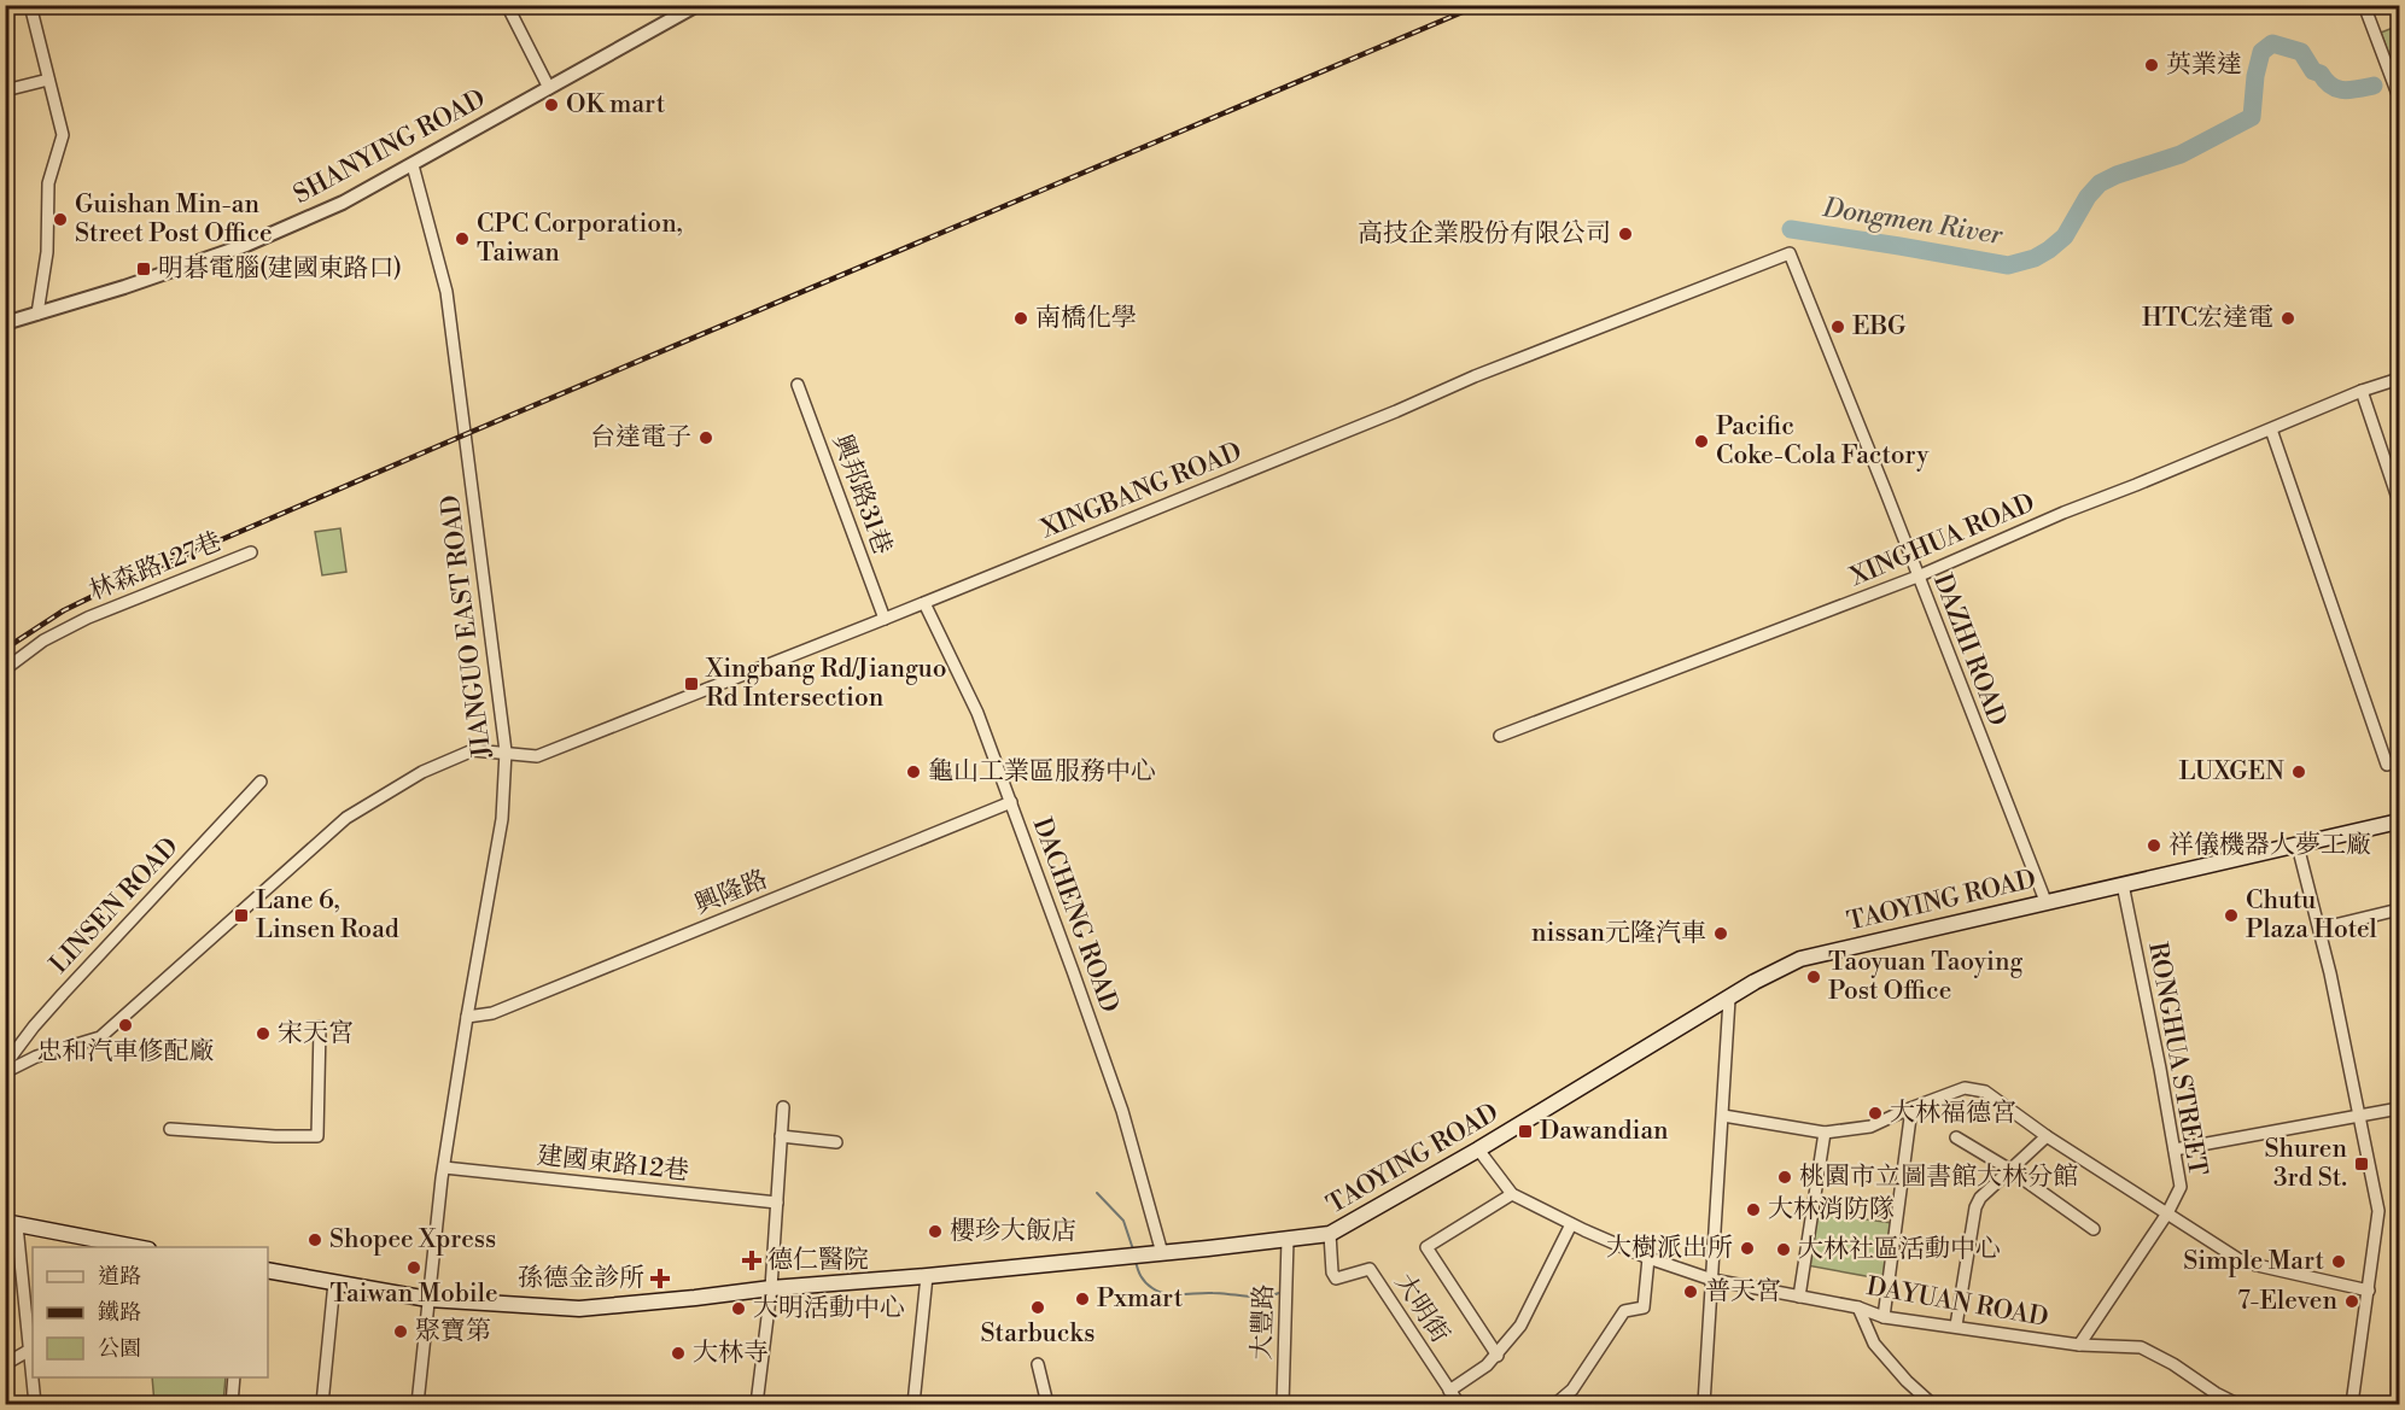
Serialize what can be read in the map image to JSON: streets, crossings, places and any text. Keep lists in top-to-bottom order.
{
  "streets": {
    "main road": ["TAOYING ROAD"],
    "street": [
      "SHANYING ROAD",
      "XINGBANG ROAD",
      "興邦路31巷",
      "XINGHUA ROAD",
      "林森路127巷",
      "JIANGUO EAST ROAD",
      "DAZHI ROAD",
      "興隆路",
      "LINSEN ROAD",
      "DACHENG ROAD",
      "RONGHUA STREET",
      "建國東路12巷",
      "DAYUAN ROAD",
      "大明街",
      "大豐路"
    ]
  },
  "crossings": [
    ["SHANYING ROAD", "JIANGUO EAST ROAD"],
    ["XINGBANG ROAD", "興邦路31巷"],
    ["XINGBANG ROAD", "JIANGUO EAST ROAD"],
    ["XINGBANG ROAD", "DAZHI ROAD"],
    ["XINGBANG ROAD", "DACHENG ROAD"],
    ["XINGHUA ROAD", "DAZHI ROAD"],
    ["JIANGUO EAST ROAD", "興隆路"],
    ["JIANGUO EAST ROAD", "TAOYING ROAD"],
    ["JIANGUO EAST ROAD", "建國東路12巷"],
    ["DAZHI ROAD", "TAOYING ROAD"],
    ["興隆路", "DACHENG ROAD"],
    ["TAOYING ROAD", "DACHENG ROAD"],
    ["TAOYING ROAD", "RONGHUA STREET"],
    ["TAOYING ROAD", "DAYUAN ROAD"],
    ["TAOYING ROAD", "大明街"],
    ["TAOYING ROAD", "大豐路"],
    ["RONGHUA STREET", "DAYUAN ROAD"]
  ],
  "water": ["Dongmen River"],
  "places": {
    "other": [
      "英業達",
      "OK mart",
      "Guishan Min-an Street Post Office",
      "高技企業股份有限公司",
      "CPC Corporation, Taiwan",
      "南橋化學",
      "HTC宏達電",
      "EBG",
      "台達電子",
      "Pacific Coke-Cola Factory",
      "龜山工業區服務中心",
      "LUXGEN",
      "祥儀機器人夢工廠",
      "Chutu Plaza Hotel",
      "nissan元隆汽車",
      "Taoyuan Taoying Post Office",
      "忠和汽車修配廠",
      "宋天宮",
      "大林福德宮",
      "桃園市立圖書館大林分館",
      "大林消防隊",
      "櫻珍大飯店",
      "Shopee Xpress",
      "大樹派出所",
      "大林社區活動中心",
      "Simple Mart",
      "Taiwan Mobile",
      "普天宮",
      "Pxmart",
      "7-Eleven",
      "Starbucks",
      "大明活動中心",
      "聚寶第",
      "大林寺"
    ],
    "transit": [
      "明碁電腦(建國東路口)",
      "Xingbang Rd/Jianguo Rd Intersection",
      "Lane 6, Linsen Road",
      "Dawandian",
      "Shuren 3rd St."
    ],
    "health": ["德仁醫院", "孫德金診所"]
  },
  "legend": ["道路", "鐵路", "公園"]
}
